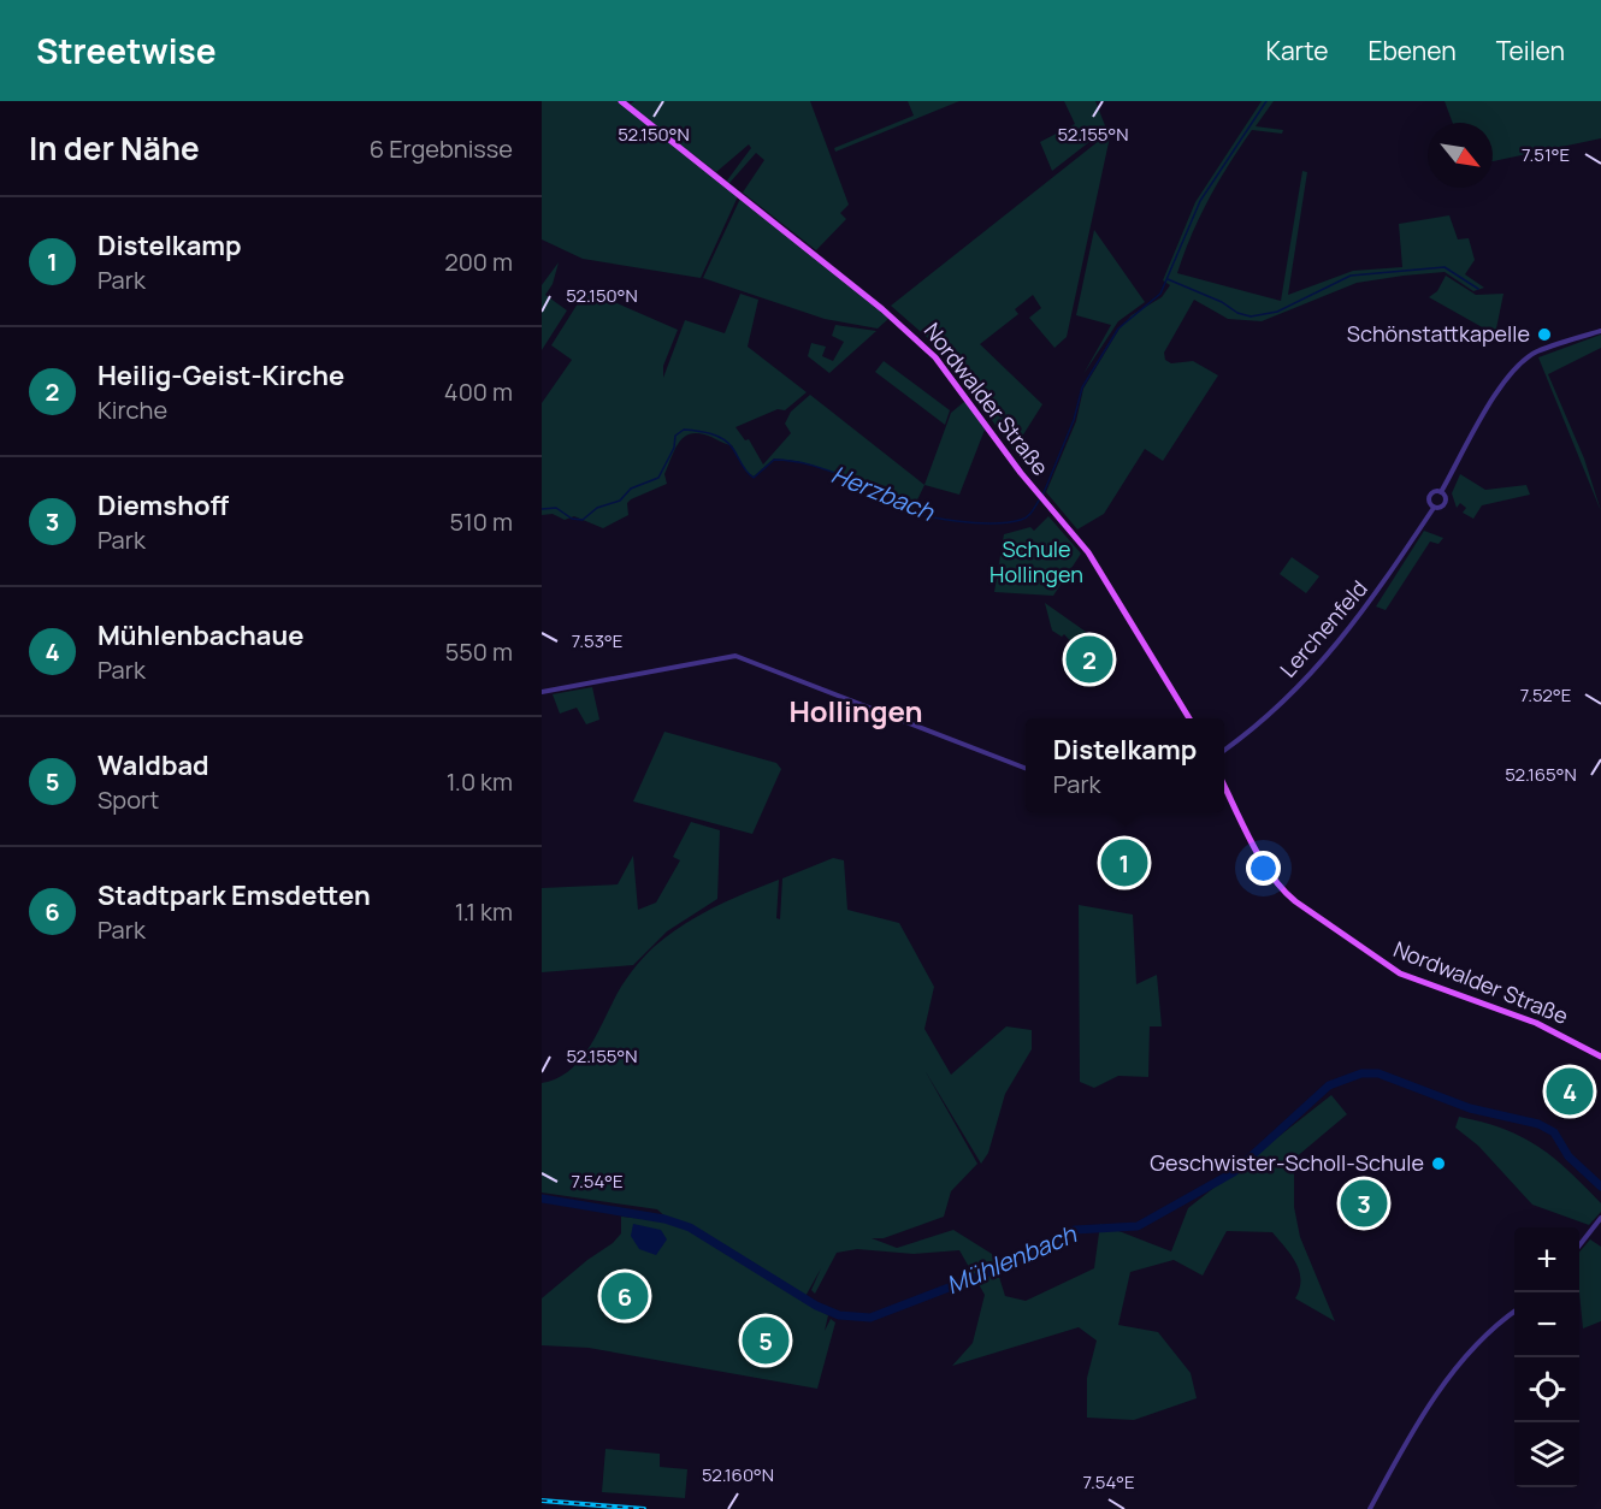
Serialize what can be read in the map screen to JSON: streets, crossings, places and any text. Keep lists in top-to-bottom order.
{
  "streets": {
    "main road": ["Nordwalder Straße"],
    "street": ["Lerchenfeld"]
  },
  "districts": ["Hollingen"],
  "water": ["Herzbach", "Mühlenbach"],
  "parks": ["Schule Hollingen"],
  "places": ["Schönstattkapelle", "Geschwister-Scholl-Schule"],
  "north": "bottom right",
  "page": {
    "header": "Streetwise",
    "nav": ["Karte", "Ebenen", "Teilen"],
    "heading": ["In der Nähe", "6 Ergebnisse"],
    "list": [
      {
        "mark": "1",
        "name": "Distelkamp",
        "note": "Park",
        "value": "200 m"
      },
      {
        "mark": "2",
        "name": "Heilig-Geist-Kirche",
        "note": "Kirche",
        "value": "400 m"
      },
      {
        "mark": "3",
        "name": "Diemshoff",
        "note": "Park",
        "value": "510 m"
      },
      {
        "mark": "4",
        "name": "Mühlenbachaue",
        "note": "Park",
        "value": "550 m"
      },
      {
        "mark": "5",
        "name": "Waldbad",
        "note": "Sport",
        "value": "1.0 km"
      },
      {
        "mark": "6",
        "name": "Stadtpark Emsdetten",
        "note": "Park",
        "value": "1.1 km"
      }
    ],
    "pins": [
      "2",
      "1",
      "4",
      "3",
      "6",
      "5"
    ],
    "popup": ["Distelkamp", "Park"],
    "map_buttons": ["+", "−"]
  },
  "coordinates": [
    "52.150°N",
    "52.155°N",
    "7.51°E",
    "7.53°E",
    "7.52°E",
    "52.165°N",
    "7.54°E",
    "52.160°N"
  ]
}
